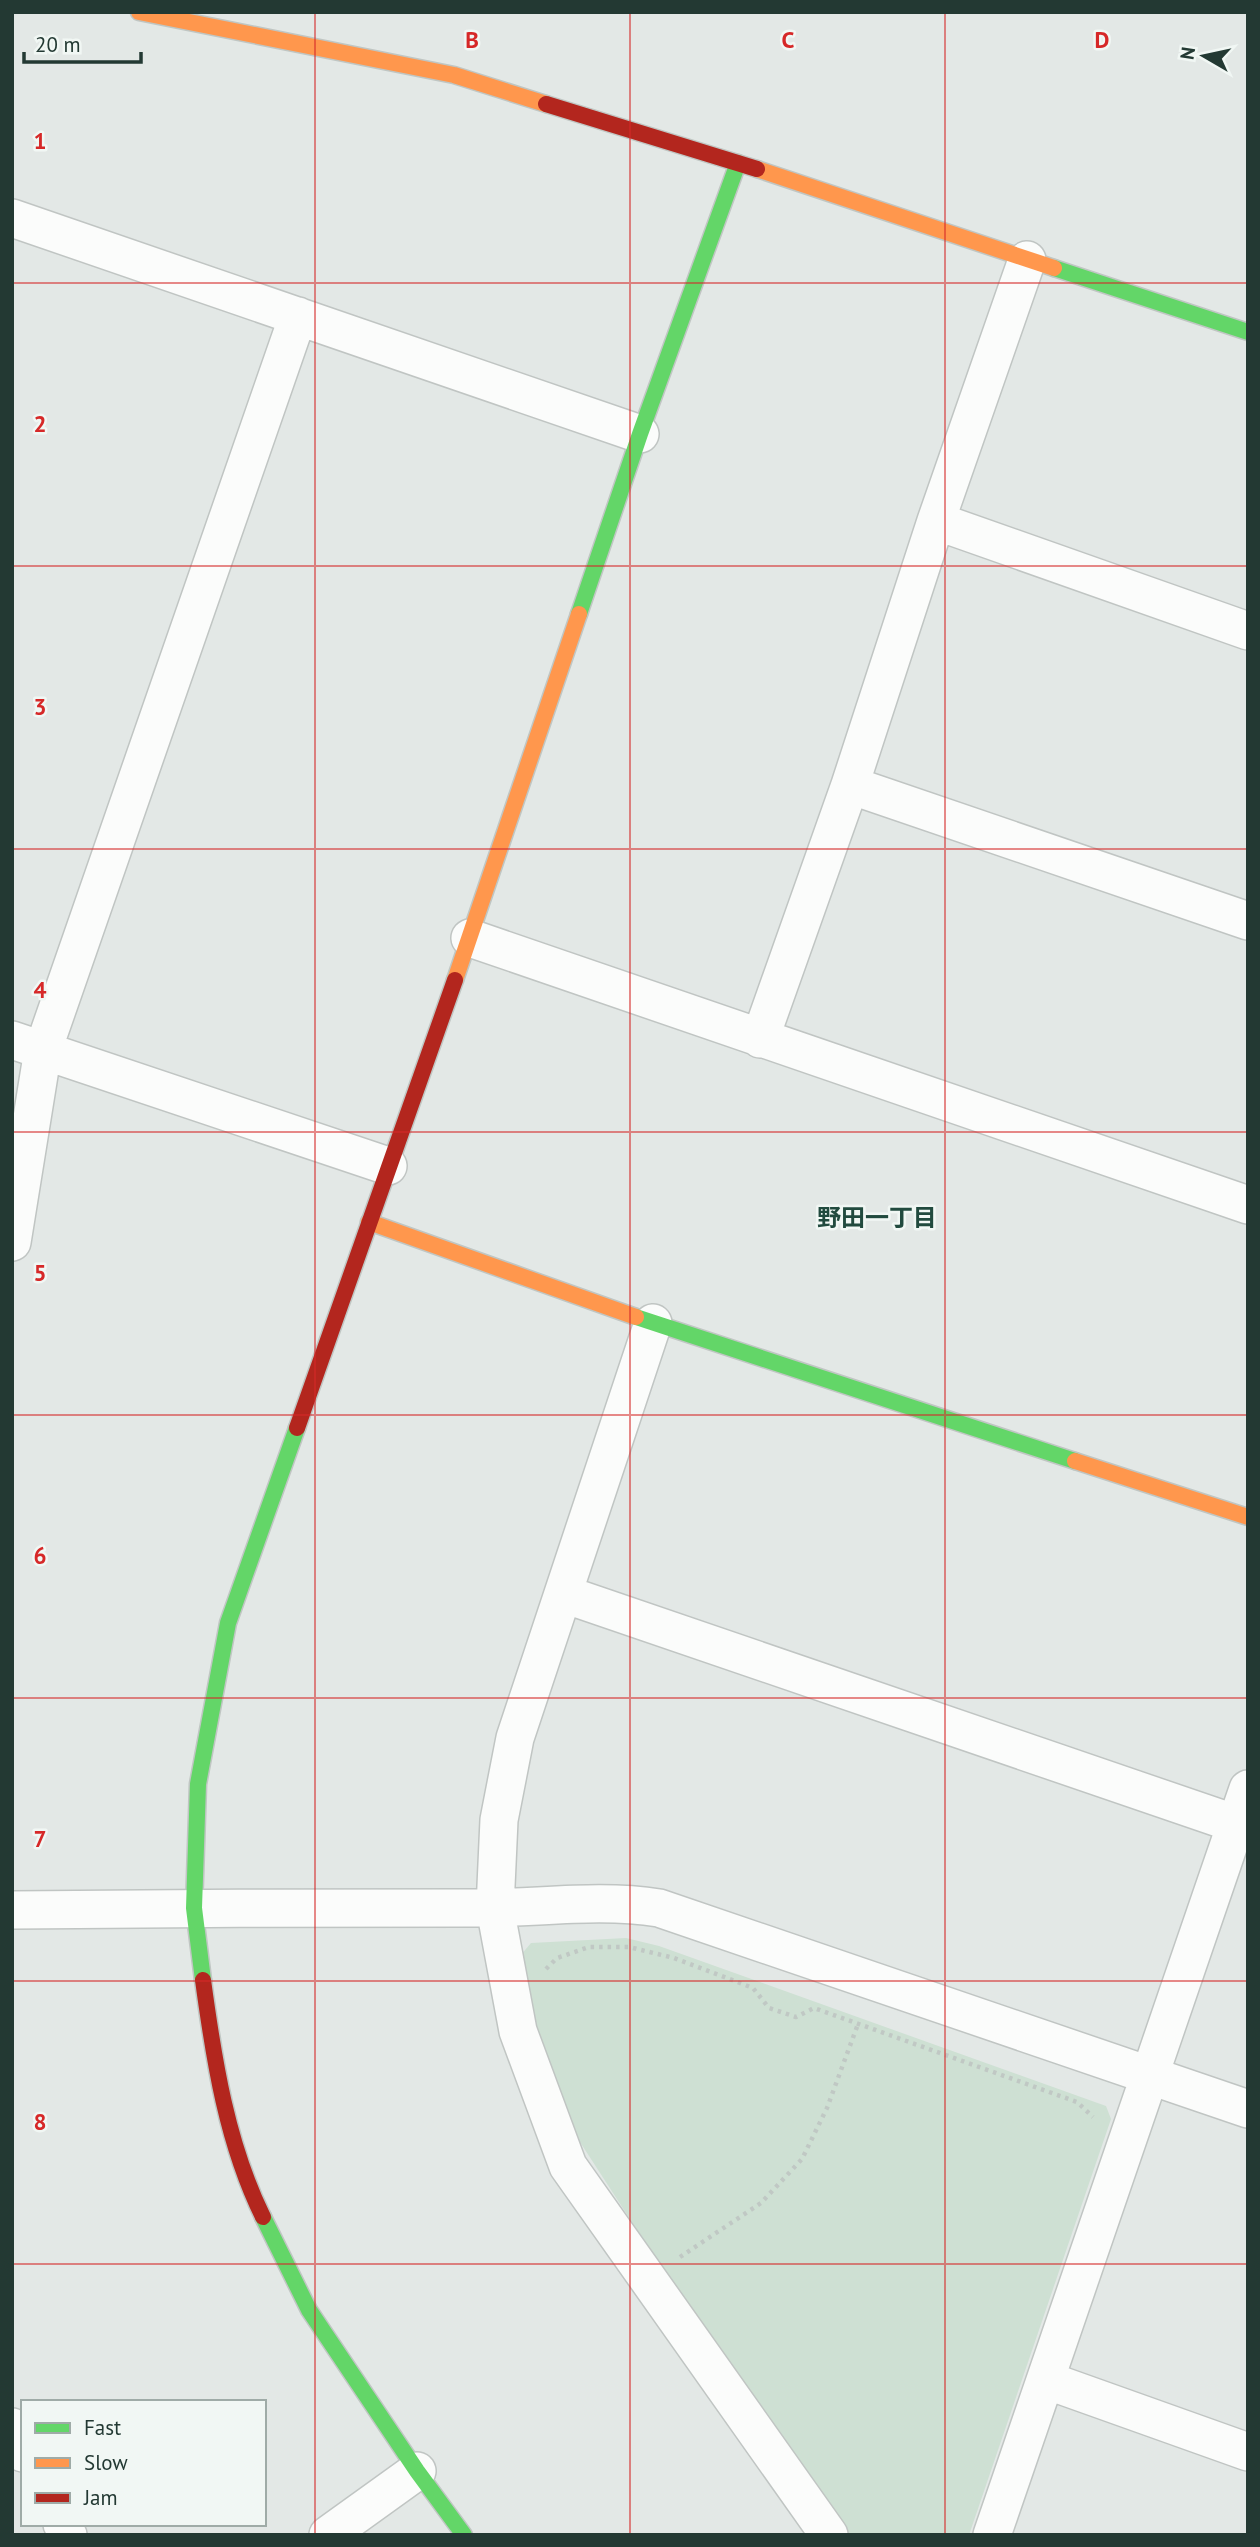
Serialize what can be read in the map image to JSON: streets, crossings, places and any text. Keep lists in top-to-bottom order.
{
  "districts": ["野田一丁目"],
  "legend": ["Fast", "Slow", "Jam"],
  "scale_bar": "20 m",
  "north": "left",
  "grid": {
    "columns": ["B", "C", "D"],
    "rows": [
      "1",
      "2",
      "3",
      "4",
      "5",
      "6",
      "7",
      "8"
    ]
  }
}
